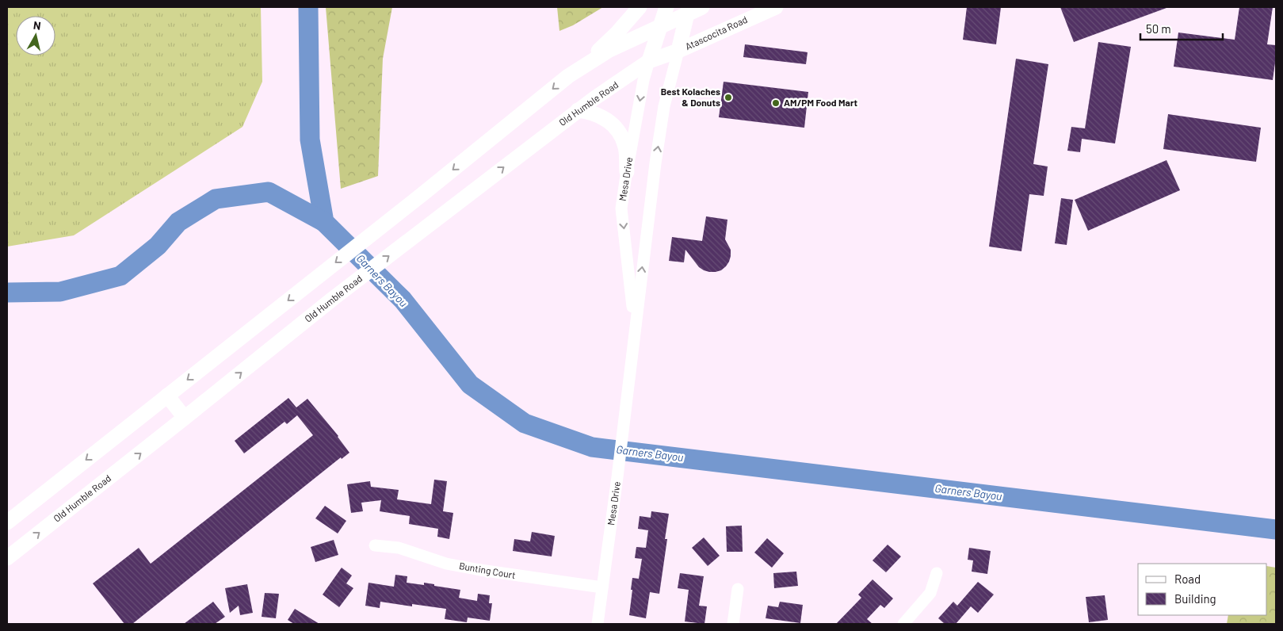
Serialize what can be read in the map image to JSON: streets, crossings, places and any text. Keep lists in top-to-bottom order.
{
  "streets": {
    "main road": ["Atascocita Road", "Old Humble Road", "Mesa Drive"],
    "street": ["Bunting Court"]
  },
  "crossings": [
    ["Atascocita Road", "Old Humble Road"],
    ["Atascocita Road", "Mesa Drive"],
    ["Old Humble Road", "Mesa Drive"],
    ["Mesa Drive", "Bunting Court"]
  ],
  "water": ["Garners Bayou"],
  "places": ["Best Kolaches & Donuts", "AM/PM Food Mart"],
  "legend": ["Road", "Building"],
  "scale_bar": "50 m",
  "north": "top"
}
